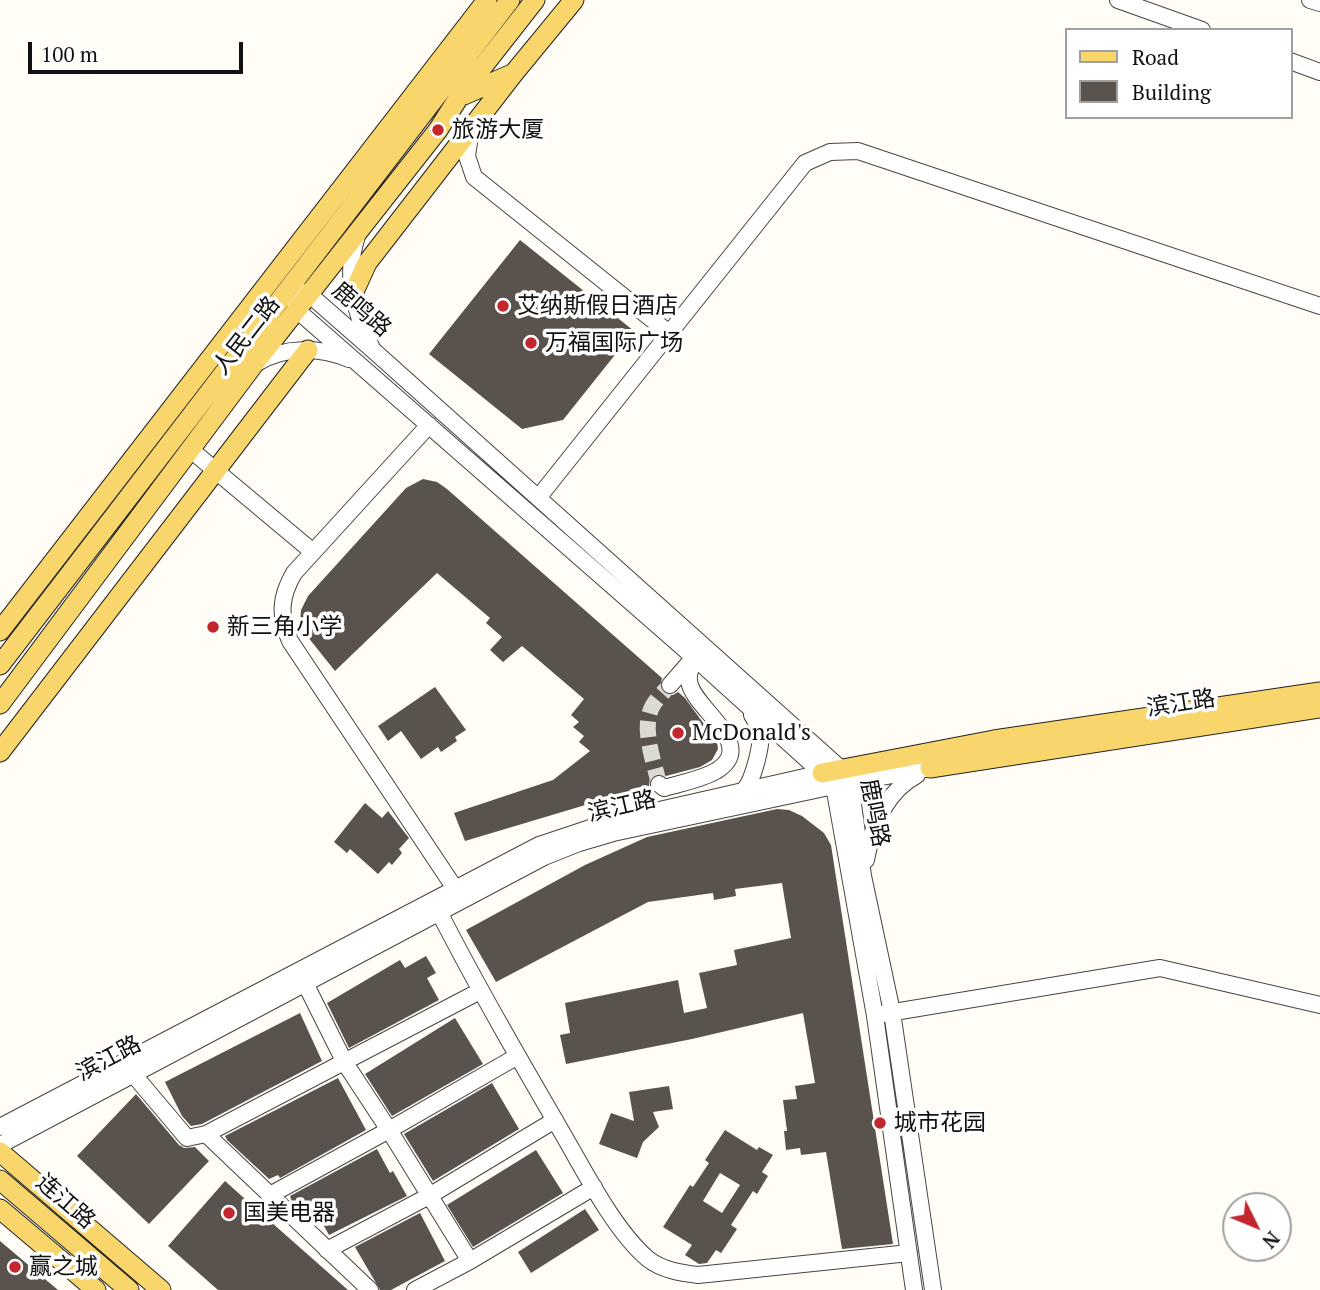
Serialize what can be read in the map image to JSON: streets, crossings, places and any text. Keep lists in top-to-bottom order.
{
  "streets": {
    "main road": ["人民二路", "滨江路", "连江路"],
    "street": ["鹿鸣路"]
  },
  "crossings": [
    ["鹿鸣路", "人民二路"],
    ["鹿鸣路", "滨江路"]
  ],
  "places": [
    "旅游大厦",
    "艾纳斯假日酒店",
    "万福国际广场",
    "新三角小学",
    "McDonald's",
    "城市花园",
    "国美电器",
    "赢之城"
  ],
  "legend": ["Road", "Building"],
  "scale_bar": "100 m",
  "north": "bottom right"
}
